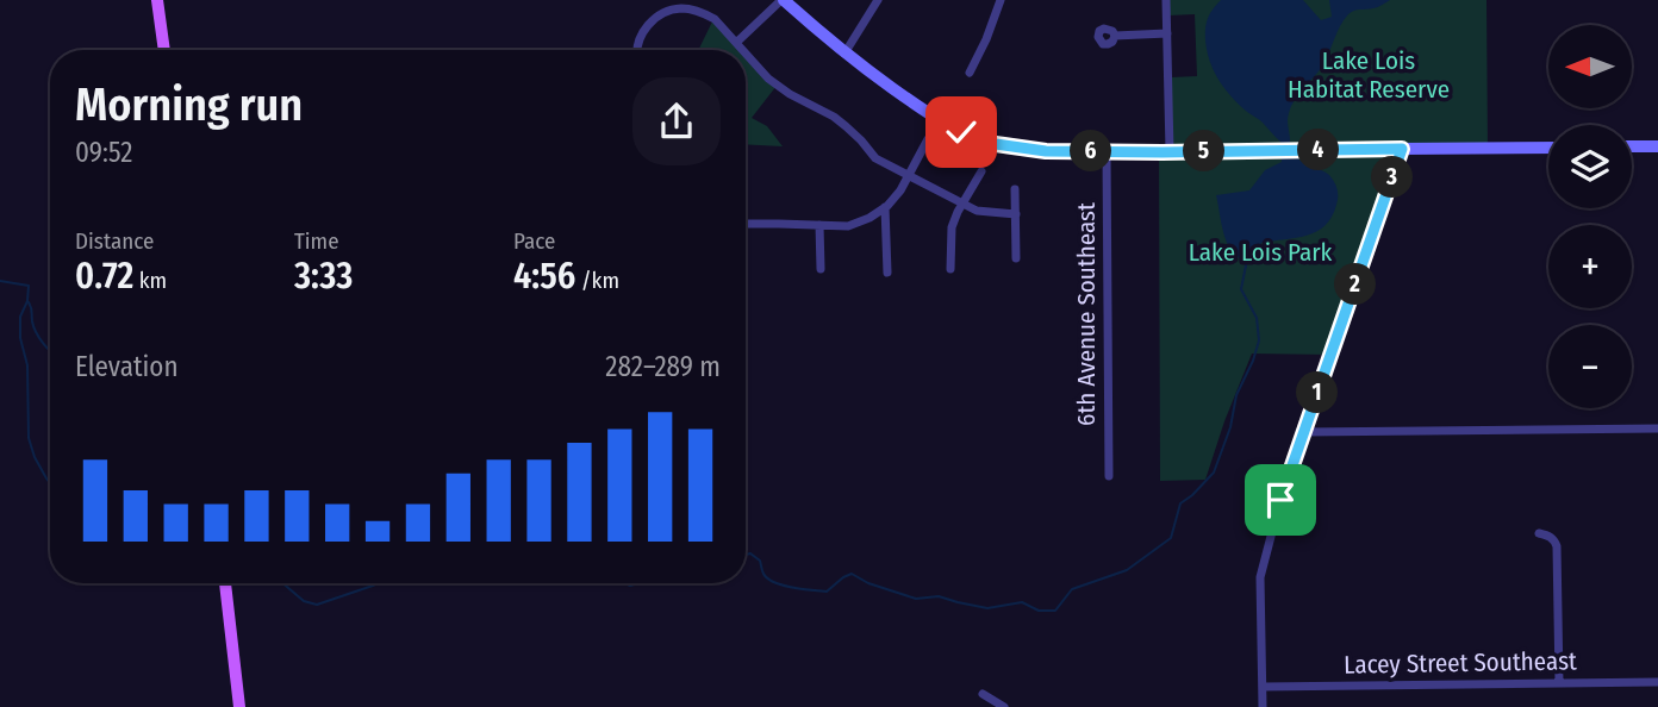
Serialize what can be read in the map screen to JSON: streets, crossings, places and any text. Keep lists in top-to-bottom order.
{
  "streets": {
    "street": ["6th Avenue Southeast", "Lacey Street Southeast"]
  },
  "parks": ["Lake Lois Habitat Reserve", "Lake Lois Park"],
  "north": "left",
  "page": {
    "map_buttons": ["+", "−"],
    "heading": ["Morning run", "09:52"],
    "pins": [
      "4",
      "5",
      "6",
      "3",
      "2",
      "1"
    ],
    "stats": [
      ["Distance", "0.72 km"],
      ["Time", "3:33"],
      ["Pace", "4:56 /km"]
    ],
    "chart": ["Elevation", "282–289 m"]
  }
}
